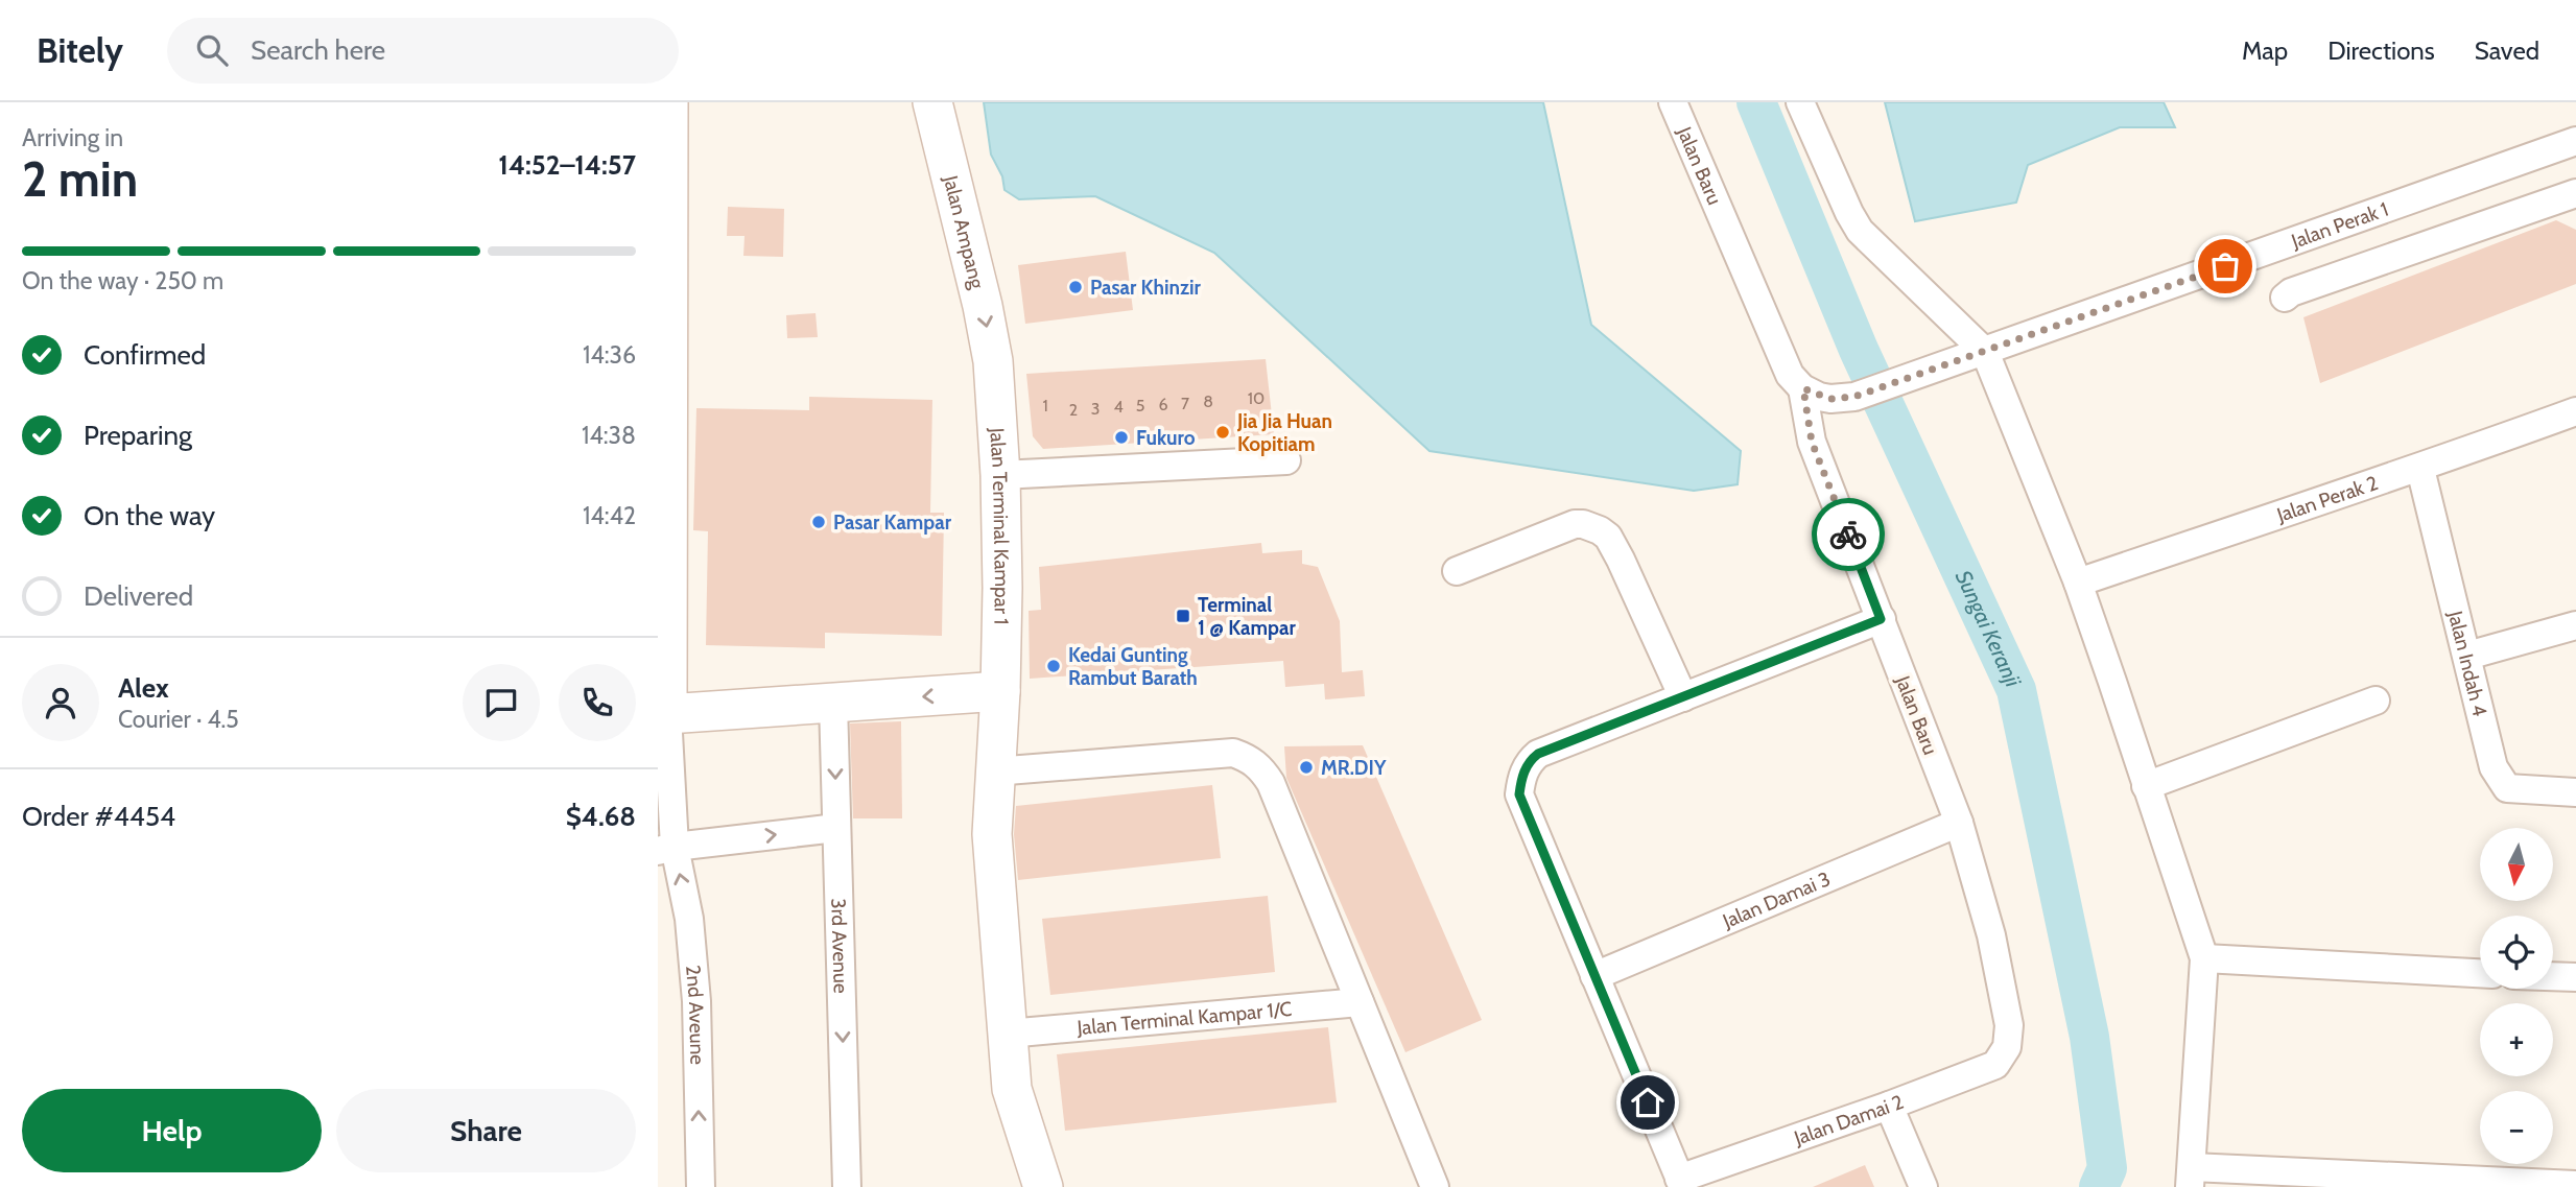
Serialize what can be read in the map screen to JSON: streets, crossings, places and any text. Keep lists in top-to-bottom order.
{
  "streets": {
    "street": [
      "Jalan Baru",
      "Jalan Perak 1",
      "Jalan Ampang",
      "Jalan Perak 2",
      "Jalan Terminal Kampar 1",
      "Jalan Indah 4",
      "Jalan Damai 3",
      "3rd Avenue",
      "2nd Aveune",
      "Jalan Terminal Kampar 1/C",
      "Jalan Damai 2"
    ]
  },
  "crossings": [
    ["Jalan Baru", "Jalan Damai 3"],
    ["Jalan Baru", "Jalan Damai 2"],
    ["Jalan Ampang", "Jalan Terminal Kampar 1"],
    ["Jalan Perak 2", "Jalan Indah 4"],
    ["Jalan Terminal Kampar 1", "Jalan Terminal Kampar 1/C"]
  ],
  "one_way": ["3rd Avenue", "2nd Aveune"],
  "water": ["Sungai Keranji"],
  "places": {
    "other": [
      "Pasar Khinzir",
      "Jia Jia Huan Kopitiam",
      "Fukuro",
      "Pasar Kampar",
      "Kedai Gunting Rambut Barath",
      "MR.DIY"
    ],
    "transit": ["Terminal 1 @ Kampar"]
  },
  "house_numbers": [
    "10",
    "8",
    "7",
    "6",
    "1",
    "5",
    "4",
    "3",
    "2"
  ],
  "north": "bottom",
  "page": {
    "header": "Bitely",
    "search": "Search here",
    "nav": ["Map", "Directions", "Saved"],
    "heading": ["2 min", "Arriving in", "14:52–14:57"],
    "panel": [
      "Alex",
      "Courier · 4.5",
      "Order #4454",
      "$4.68"
    ],
    "bar": "On the way · 250 m",
    "list": [
      ["Confirmed", "14:36"],
      ["Preparing", "14:38"],
      ["On the way", "14:42"],
      "Delivered"
    ],
    "map_buttons": ["+", "−"],
    "buttons": ["Help", "Share"]
  }
}
